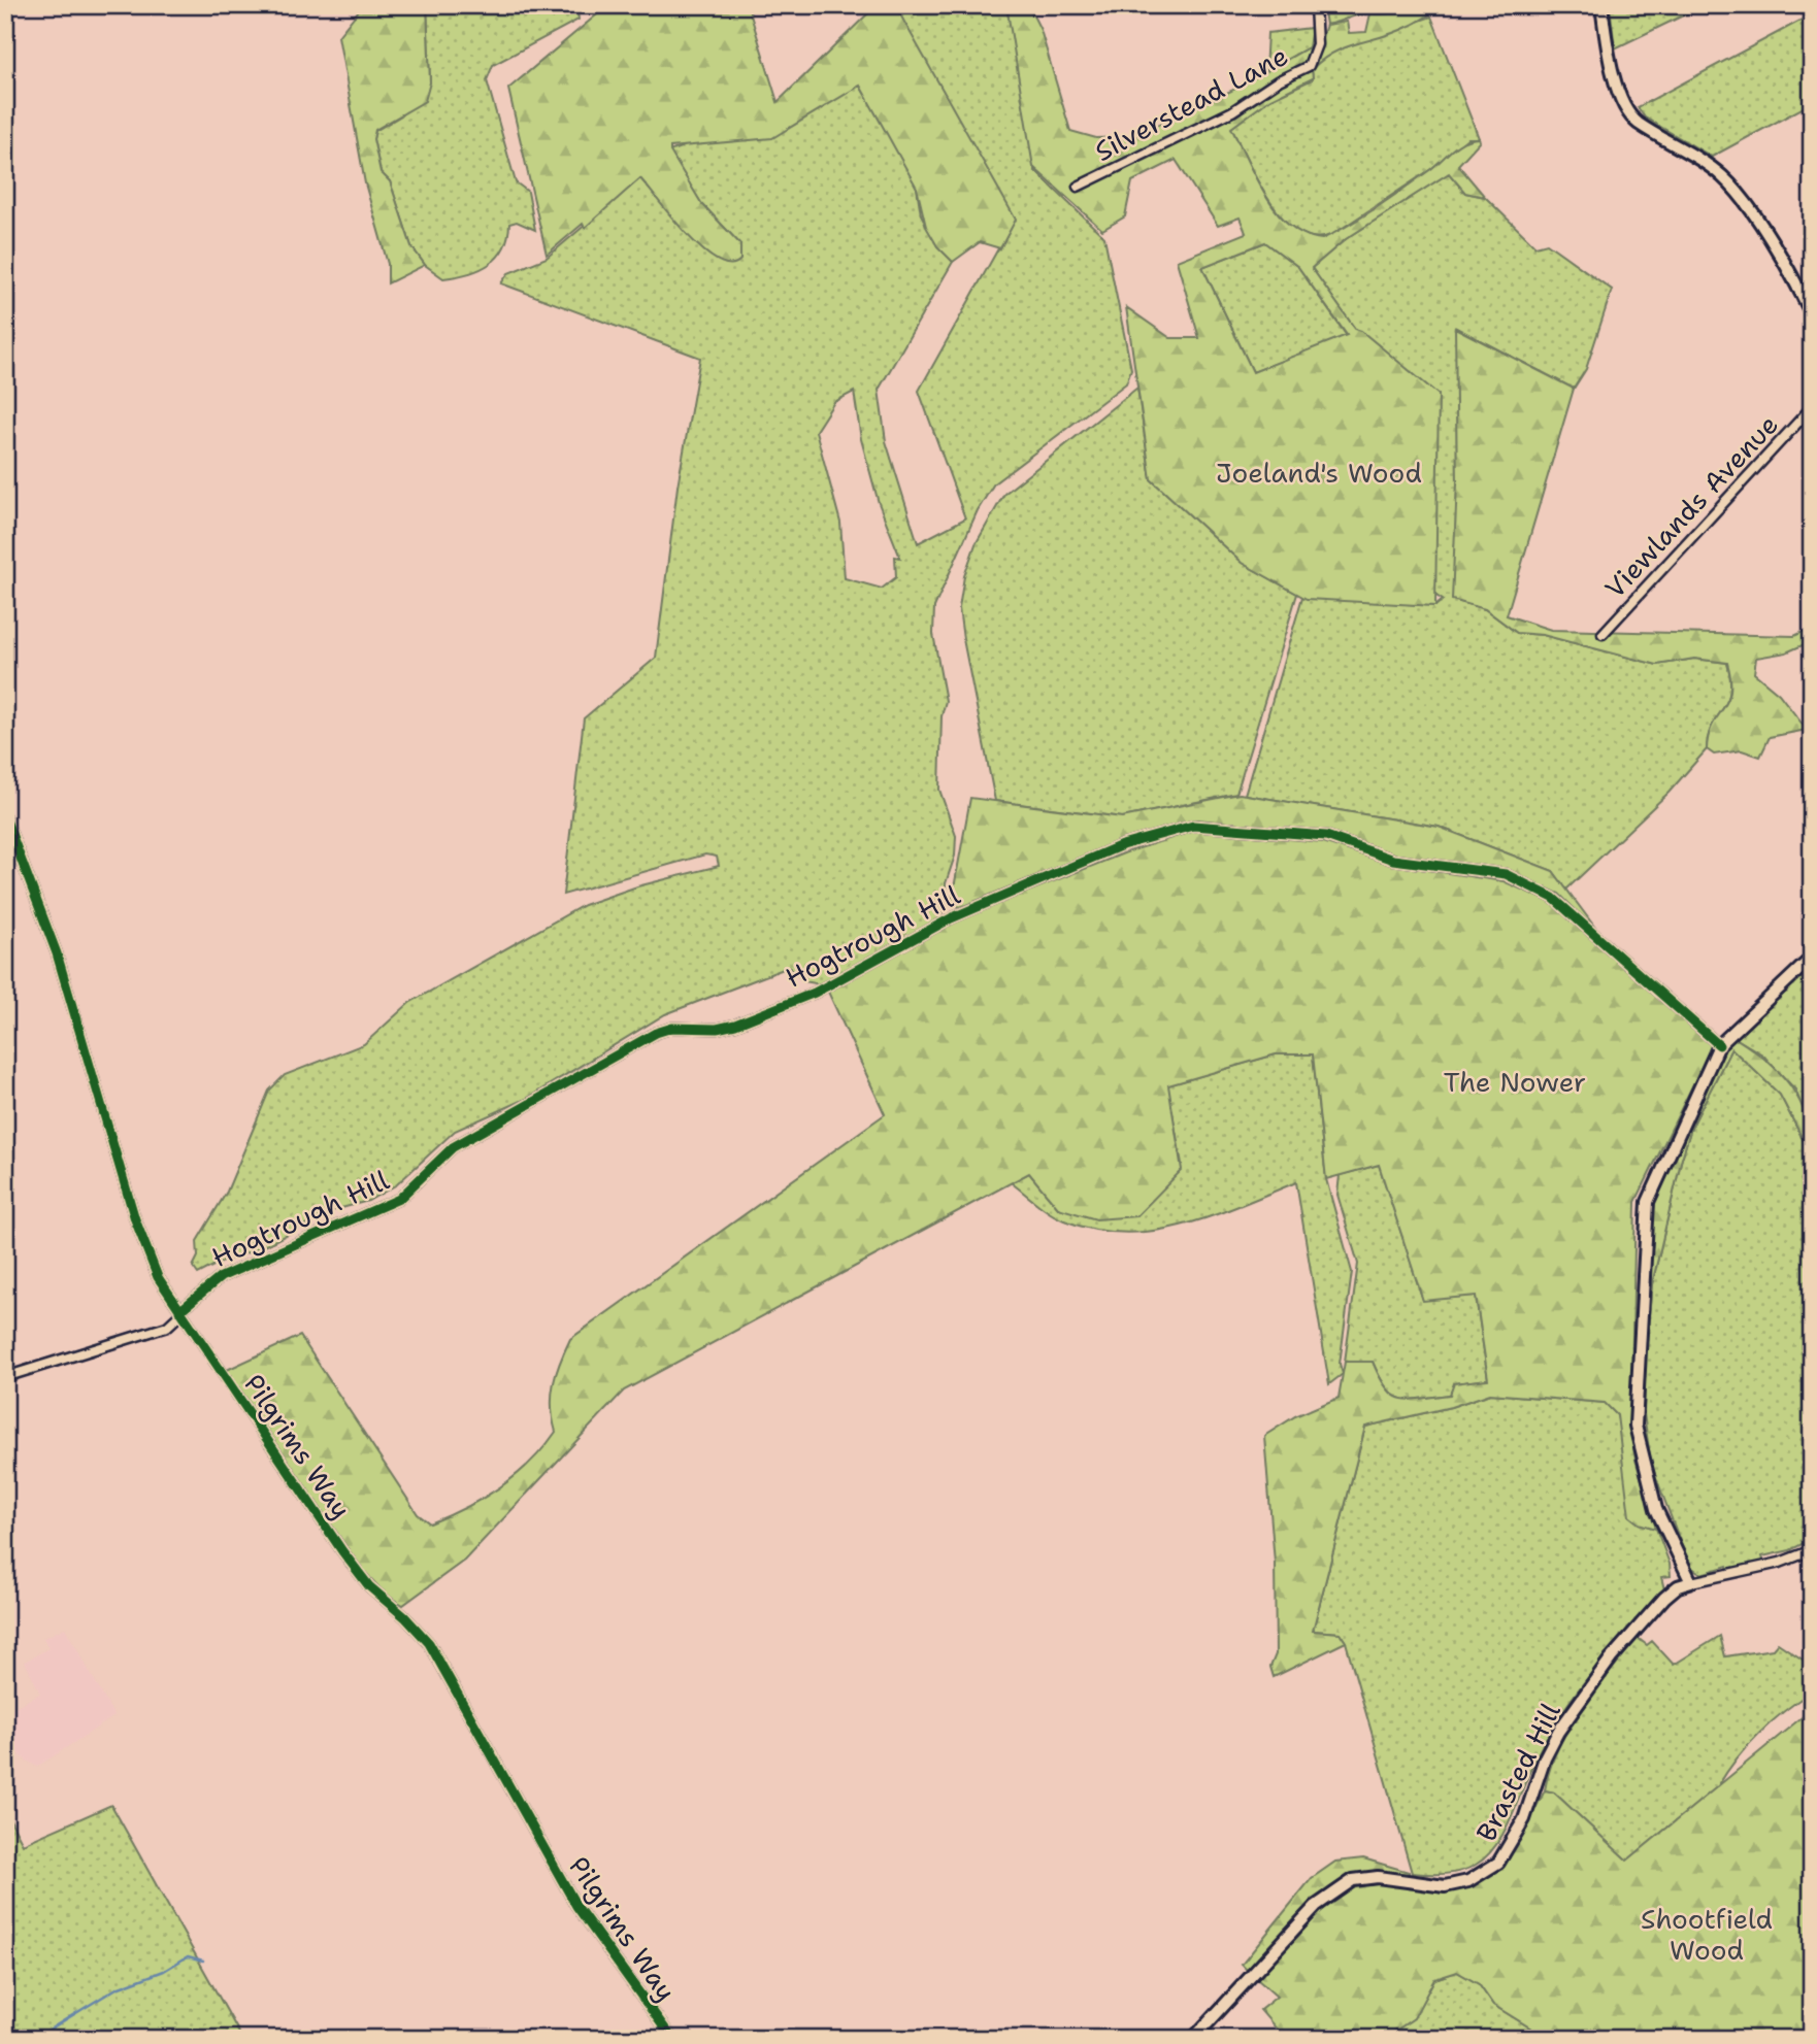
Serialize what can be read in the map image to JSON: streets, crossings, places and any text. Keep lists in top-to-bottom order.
{
  "streets": {
    "street": [
      "Silverstead Lane",
      "Viewlands Avenue",
      "Hogtrough Hill",
      "Pilgrims Way",
      "Brasted Hill"
    ]
  },
  "crossings": [
    ["Hogtrough Hill", "Pilgrims Way"]
  ],
  "parks": ["Joeland's Wood", "The Nower", "Shootfield Wood"]
}
